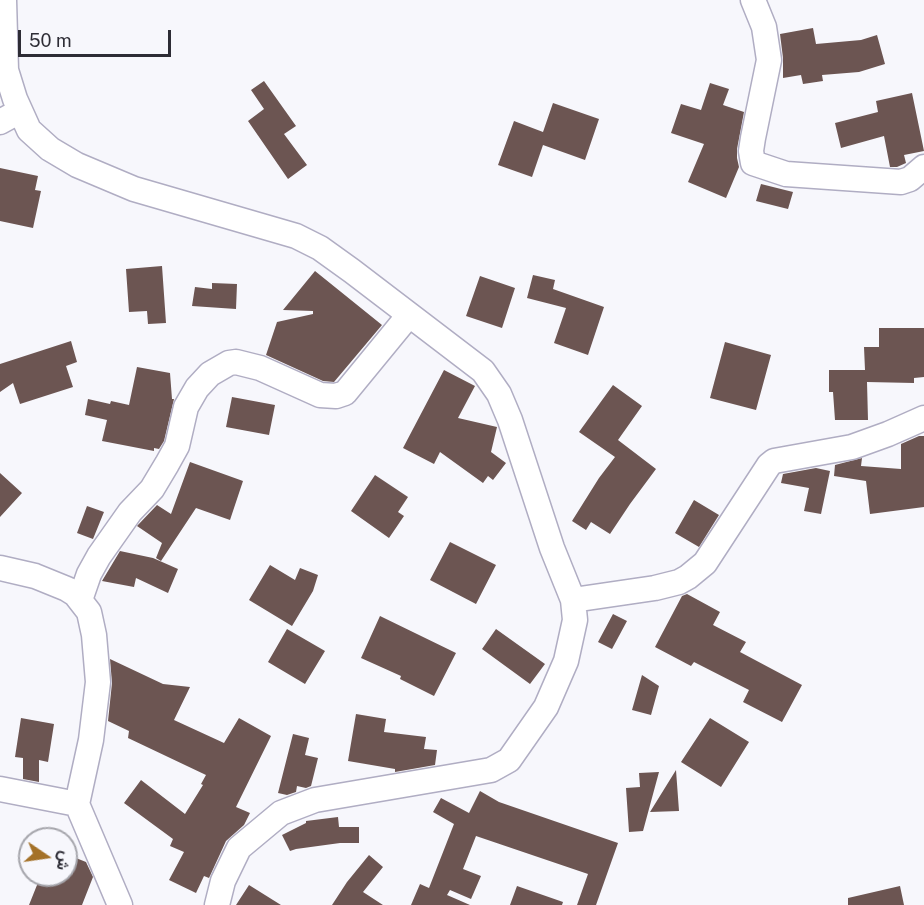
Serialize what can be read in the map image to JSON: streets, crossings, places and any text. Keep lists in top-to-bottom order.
{
  "scale_bar": "50 m",
  "north": "right"
}
